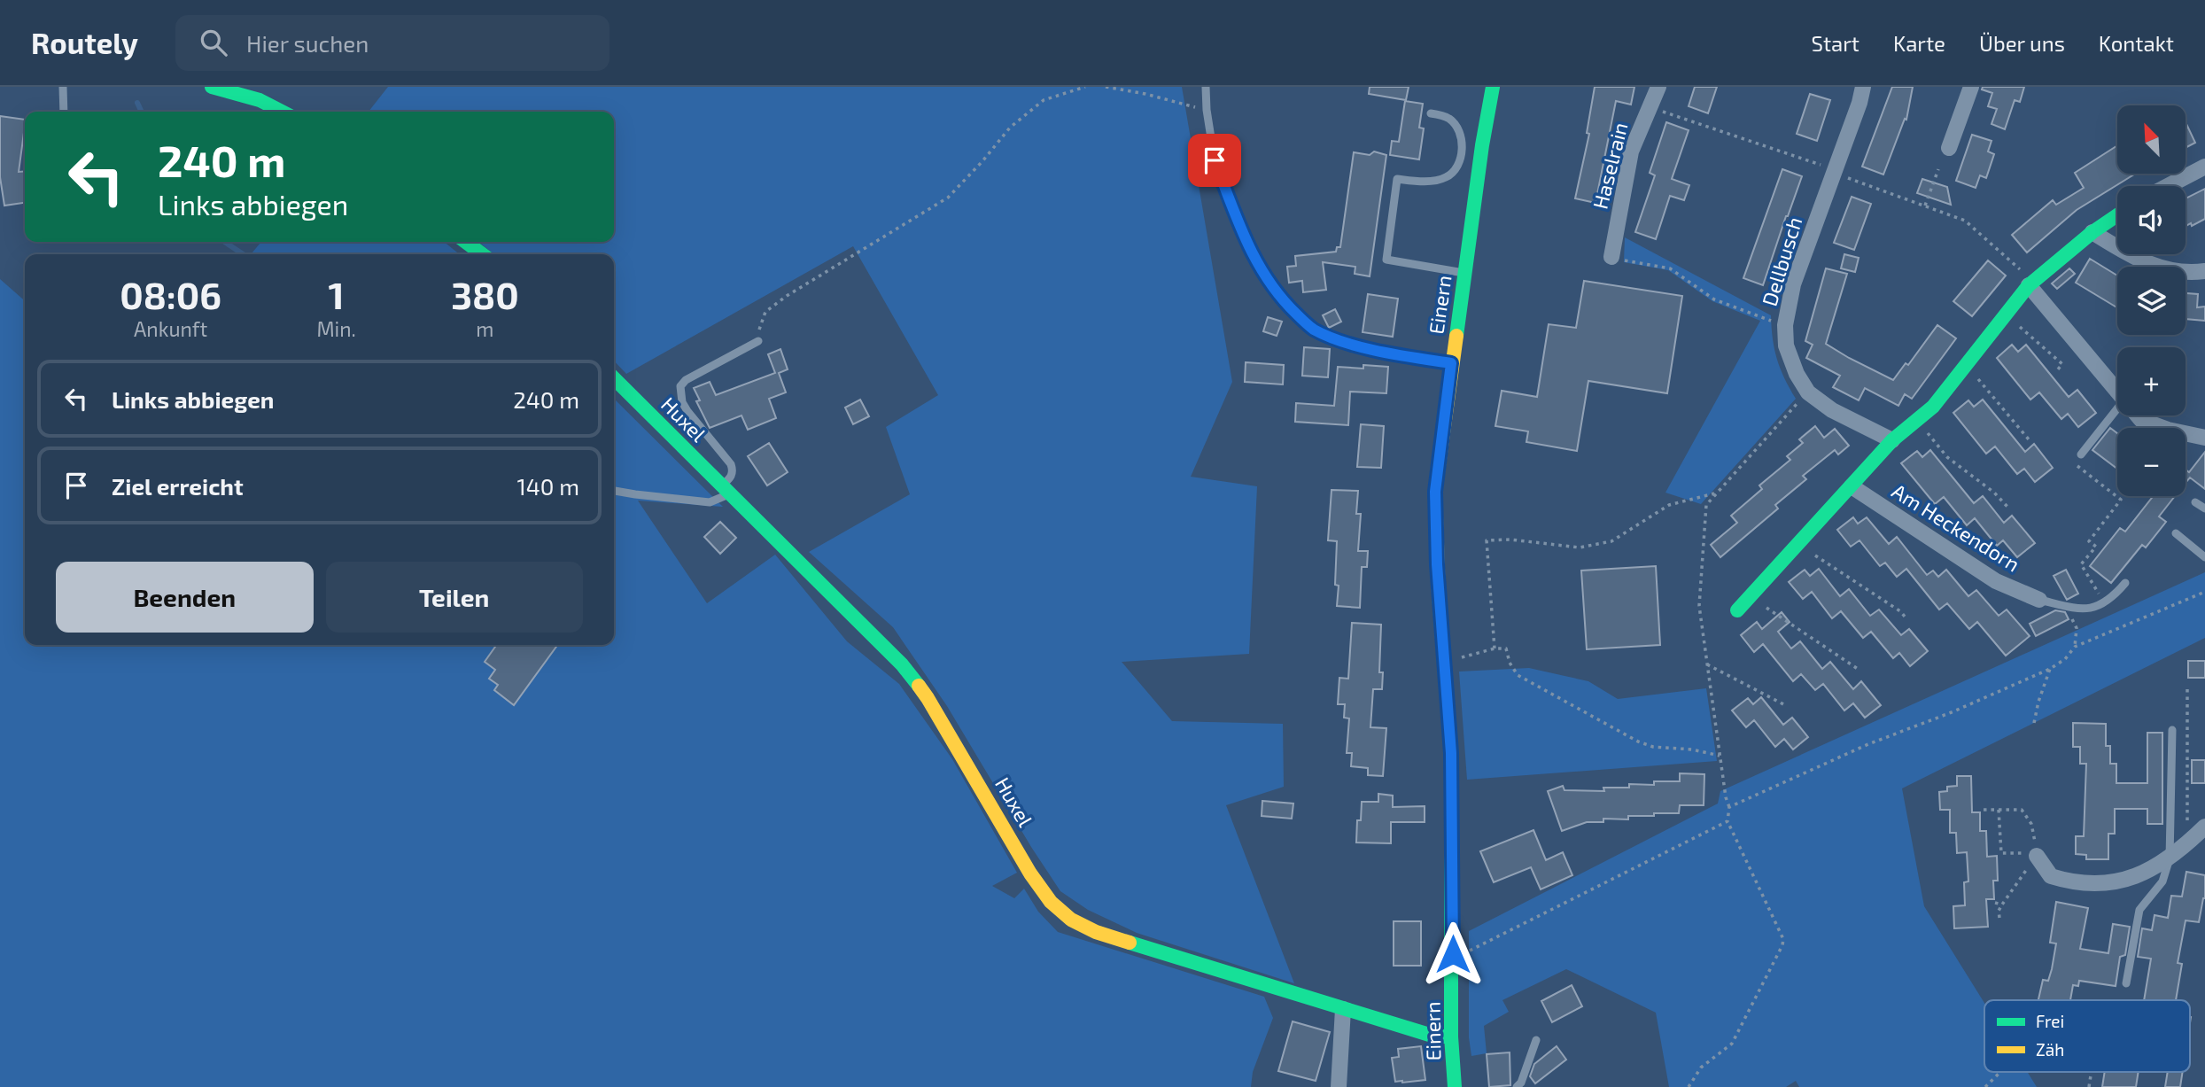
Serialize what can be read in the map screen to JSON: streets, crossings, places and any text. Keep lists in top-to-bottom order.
{
  "streets": {
    "street": [
      "Haselrain",
      "Dellbusch",
      "Einern",
      "Huxel",
      "Am Heckendorn"
    ]
  },
  "crossings": [
    ["Einern", "Huxel"]
  ],
  "legend": ["Frei", "Zäh"],
  "north": "top left",
  "page": {
    "header": "Routely",
    "search": "Hier suchen",
    "nav": [
      "Start",
      "Karte",
      "Über uns",
      "Kontakt"
    ],
    "map_buttons": ["+", "−"],
    "turn": ["240 m", "Links abbiegen"],
    "eta": [
      "08:06",
      "Ankunft",
      "1",
      "Min.",
      "380",
      "m"
    ],
    "list": [
      {
        "name": "Links abbiegen",
        "value": "240 m"
      },
      {
        "name": "Ziel erreicht",
        "value": "140 m"
      }
    ],
    "buttons": ["Beenden", "Teilen"]
  }
}
